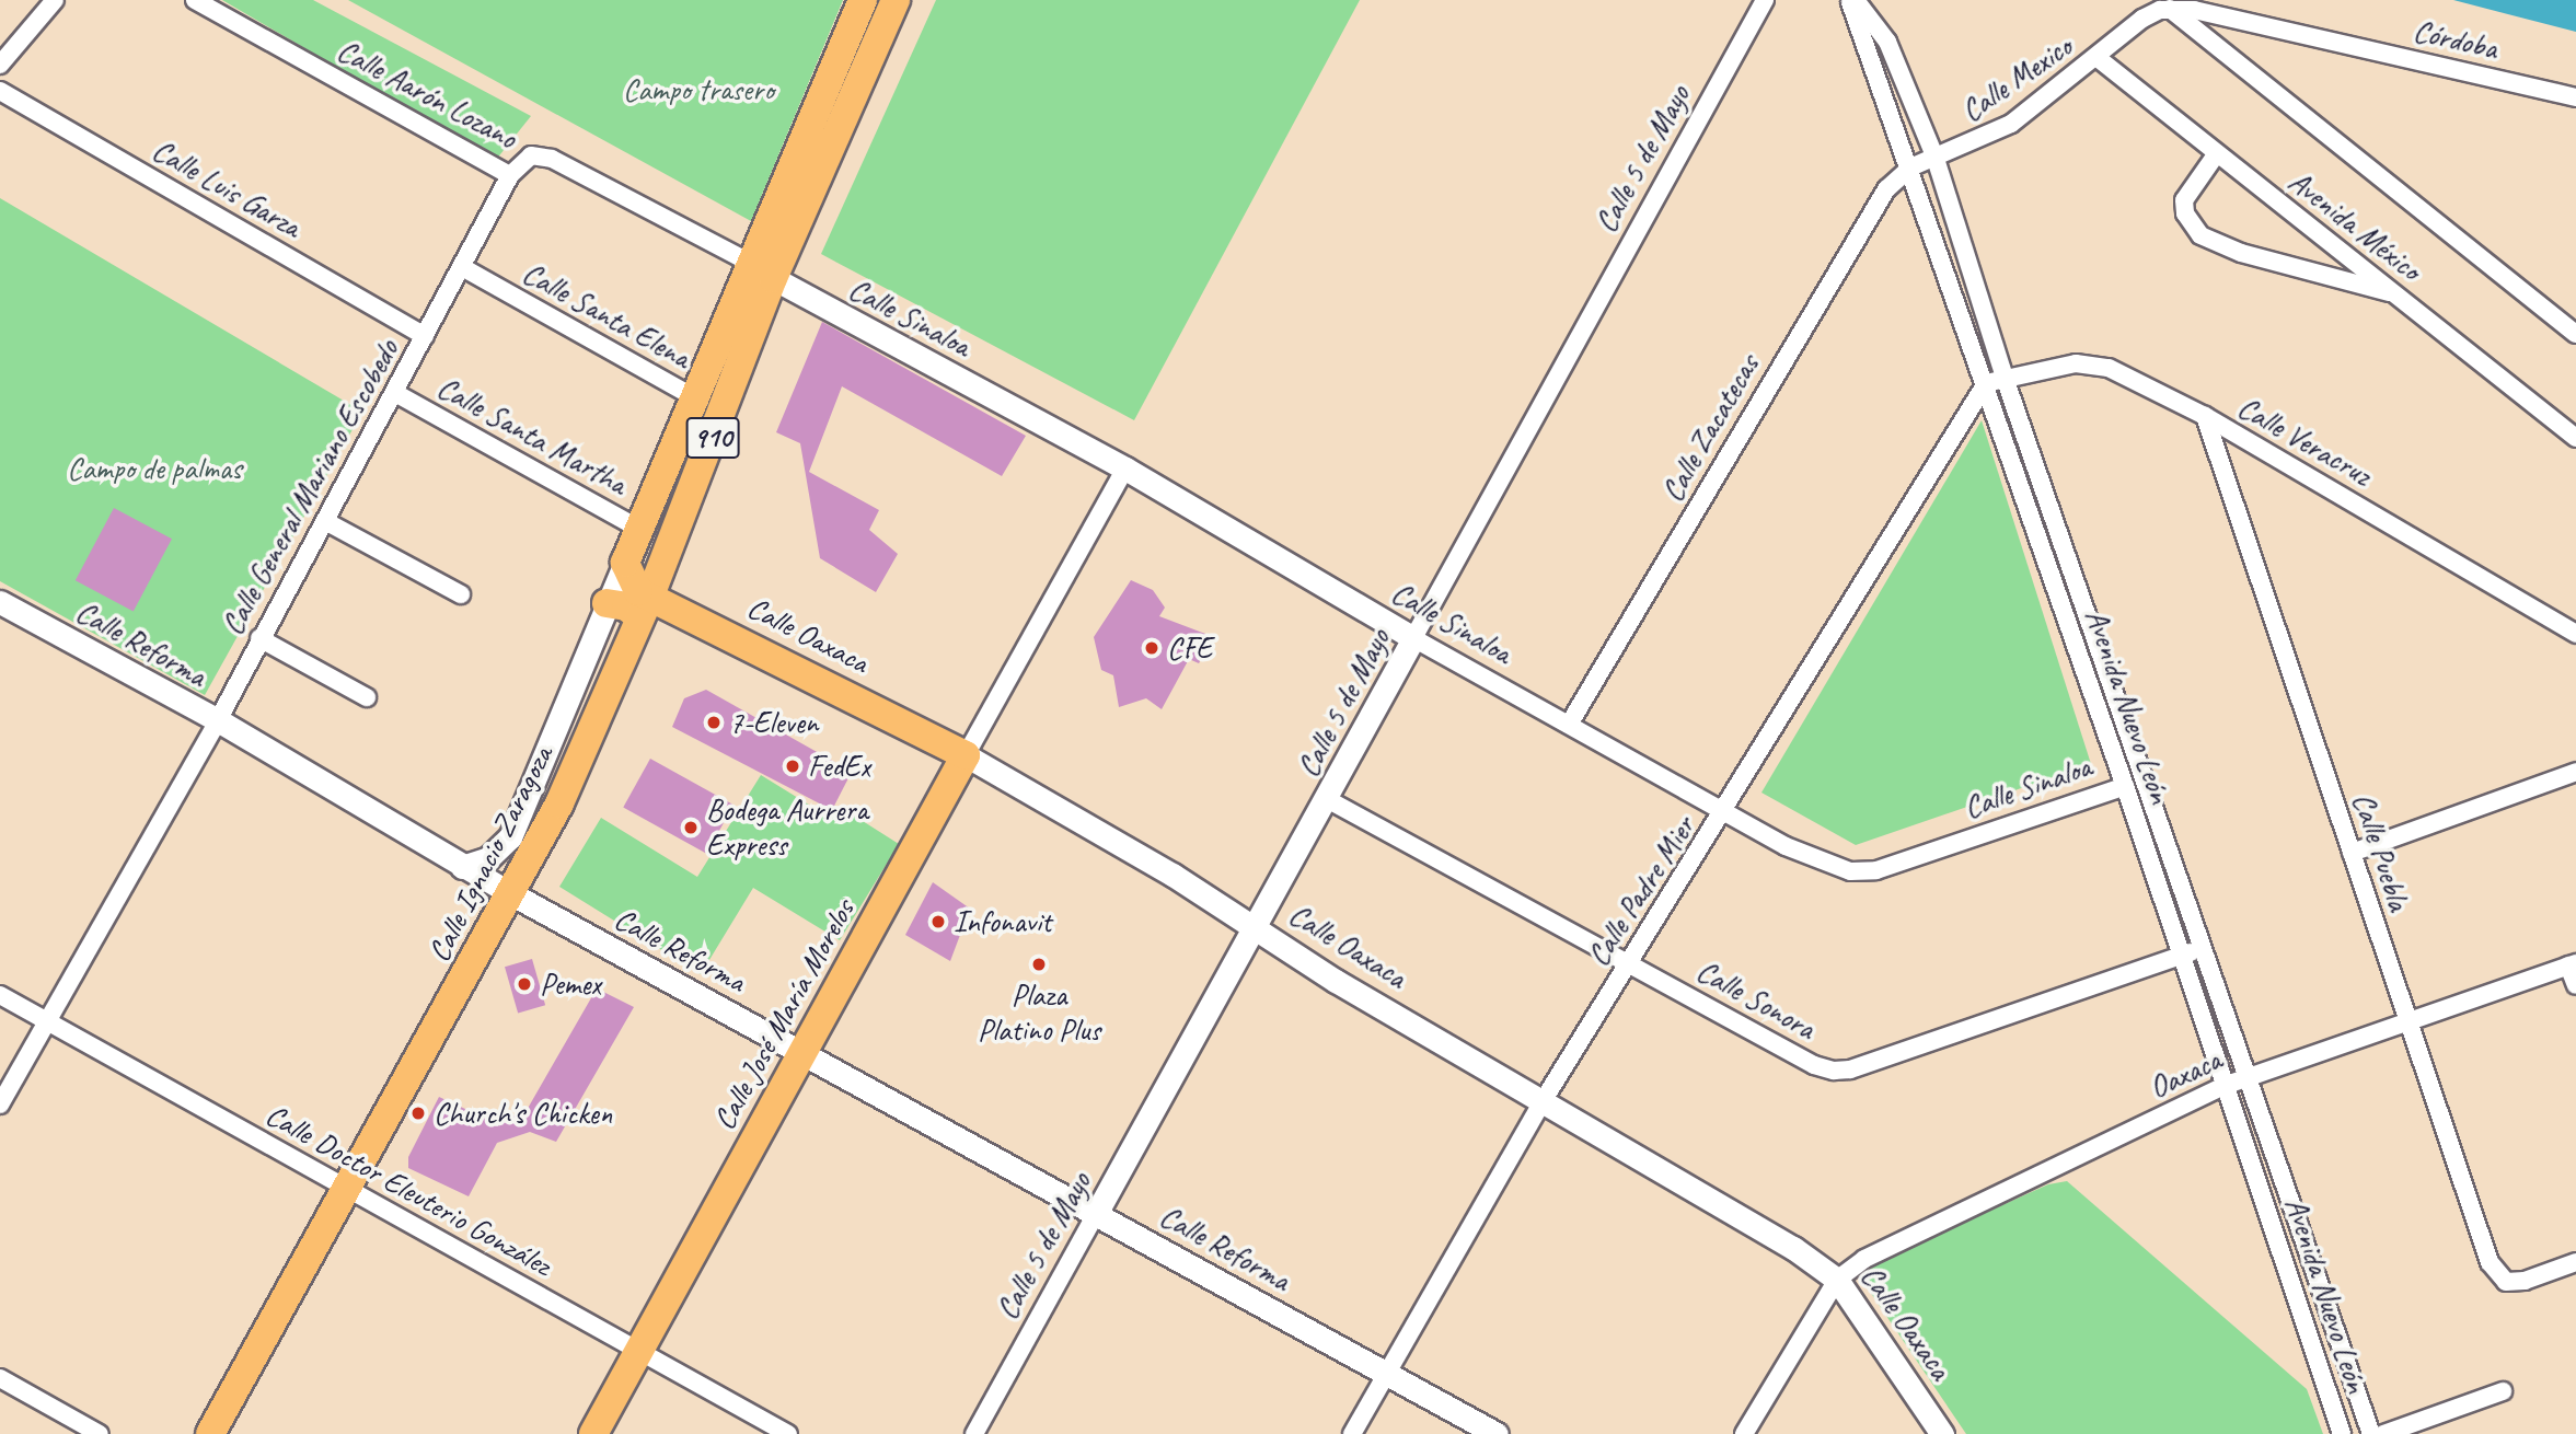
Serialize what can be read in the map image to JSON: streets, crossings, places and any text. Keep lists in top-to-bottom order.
{
  "streets": {
    "main road": [
      "910",
      "Calle Oaxaca",
      "Calle Ignacio Zaragoza",
      "Calle José María Morelos"
    ],
    "street": [
      "Córdoba",
      "Calle Mexico",
      "Calle Aarón Lozano",
      "Calle 5 de Mayo",
      "Calle Luis Garza",
      "Avenida México",
      "Calle Santa Elena",
      "Calle Sinaloa",
      "Calle Zacatecas",
      "Calle Santa Martha",
      "Calle Veracruz",
      "Calle General Mariano Escobedo",
      "Calle Reforma",
      "Avenida Nuevo León",
      "Calle Puebla",
      "Calle Padre Mier",
      "Calle Sonora",
      "Oaxaca",
      "Calle Doctor Eleuterio González"
    ]
  },
  "crossings": [
    ["Córdoba", "Calle Mexico"],
    ["Córdoba", "Avenida México"],
    ["Calle Mexico", "Avenida México"],
    ["Calle Mexico", "Calle Zacatecas"],
    ["Calle Mexico", "Avenida Nuevo León"],
    ["Calle Aarón Lozano", "Calle Sinaloa"],
    ["Calle Aarón Lozano", "910"],
    ["Calle Aarón Lozano", "Calle General Mariano Escobedo"],
    ["Calle Aarón Lozano", "Calle Ignacio Zaragoza"],
    ["Calle 5 de Mayo", "Calle Sinaloa"],
    ["Calle 5 de Mayo", "Calle Oaxaca"],
    ["Calle 5 de Mayo", "Calle Reforma"],
    ["Calle 5 de Mayo", "Calle Sonora"],
    ["Calle Luis Garza", "Calle General Mariano Escobedo"],
    ["Calle Santa Elena", "910"],
    ["Calle Santa Elena", "Calle General Mariano Escobedo"],
    ["Calle Santa Elena", "Calle Ignacio Zaragoza"],
    ["Calle Sinaloa", "Calle Zacatecas"],
    ["Calle Sinaloa", "910"],
    ["Calle Sinaloa", "Avenida Nuevo León"],
    ["Calle Sinaloa", "Calle Ignacio Zaragoza"],
    ["Calle Sinaloa", "Calle Padre Mier"],
    ["Calle Sinaloa", "Calle José María Morelos"],
    ["Calle Zacatecas", "Avenida Nuevo León"],
    ["Calle Santa Martha", "Calle General Mariano Escobedo"],
    ["Calle Santa Martha", "Calle Ignacio Zaragoza"],
    ["910", "Calle Ignacio Zaragoza"],
    ["Calle Veracruz", "Avenida Nuevo León"],
    ["Calle Veracruz", "Calle Puebla"],
    ["Calle Veracruz", "Calle Padre Mier"],
    ["Calle General Mariano Escobedo", "Calle Reforma"],
    ["Calle General Mariano Escobedo", "Calle Doctor Eleuterio González"],
    ["Calle Oaxaca", "Calle Ignacio Zaragoza"],
    ["Calle Oaxaca", "Calle Padre Mier"],
    ["Calle Oaxaca", "Calle José María Morelos"],
    ["Calle Oaxaca", "Oaxaca"],
    ["Calle Reforma", "Calle Ignacio Zaragoza"],
    ["Calle Reforma", "Calle Padre Mier"],
    ["Calle Reforma", "Calle José María Morelos"],
    ["Avenida Nuevo León", "Calle Padre Mier"],
    ["Avenida Nuevo León", "Calle Sonora"],
    ["Avenida Nuevo León", "Oaxaca"],
    ["Calle Puebla", "Oaxaca"],
    ["Calle Ignacio Zaragoza", "Calle Doctor Eleuterio González"],
    ["Calle Padre Mier", "Calle Sonora"],
    ["Calle José María Morelos", "Calle Doctor Eleuterio González"]
  ],
  "parks": ["Campo trasero", "Campo de palmas"],
  "places": [
    "CFE",
    "7-Eleven",
    "FedEx",
    "Bodega Aurrera Express",
    "Infonavit",
    "Plaza Platino Plus",
    "Pemex",
    "Church's Chicken"
  ]
}
